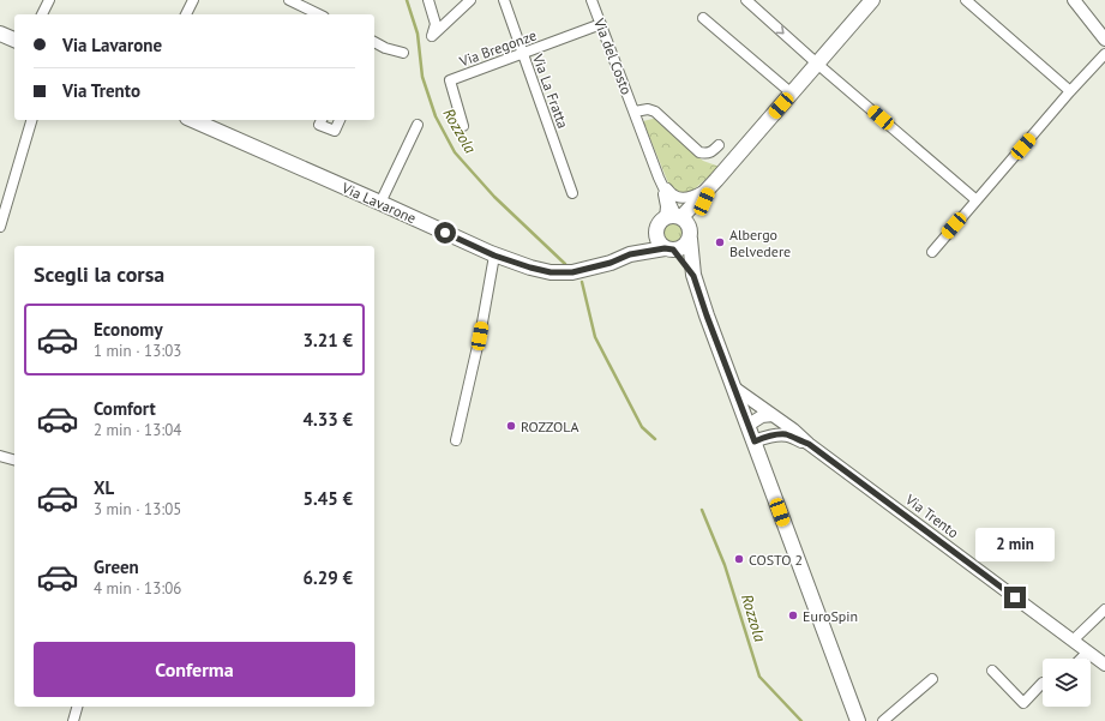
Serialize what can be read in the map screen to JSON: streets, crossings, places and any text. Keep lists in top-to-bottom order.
{
  "streets": {
    "main road": ["Via Lavarone"],
    "street": [
      "Via Bregonze",
      "Via del Costo",
      "Via La Fratta",
      "Via Trento"
    ]
  },
  "crossings": [
    ["Via Bregonze", "Via del Costo"],
    ["Via Bregonze", "Via La Fratta"],
    ["Via del Costo", "Via Lavarone"]
  ],
  "water": ["Rozzola"],
  "places": [
    "Albergo Belvedere",
    "ROZZOLA",
    "COSTO 2",
    "EuroSpin"
  ],
  "page": {
    "banner": ["Via Lavarone", "Via Trento"],
    "heading": "Scegli la corsa",
    "list": [
      {
        "name": "Economy",
        "note": "1 min · 13:03",
        "value": "3.21 €"
      },
      {
        "name": "Comfort",
        "note": "2 min · 13:04",
        "value": "4.33 €"
      },
      {
        "name": "XL",
        "note": "3 min · 13:05",
        "value": "5.45 €"
      },
      {
        "name": "Green",
        "note": "4 min · 13:06",
        "value": "6.29 €"
      }
    ],
    "bubble": "2 min",
    "buttons": "Conferma"
  }
}
